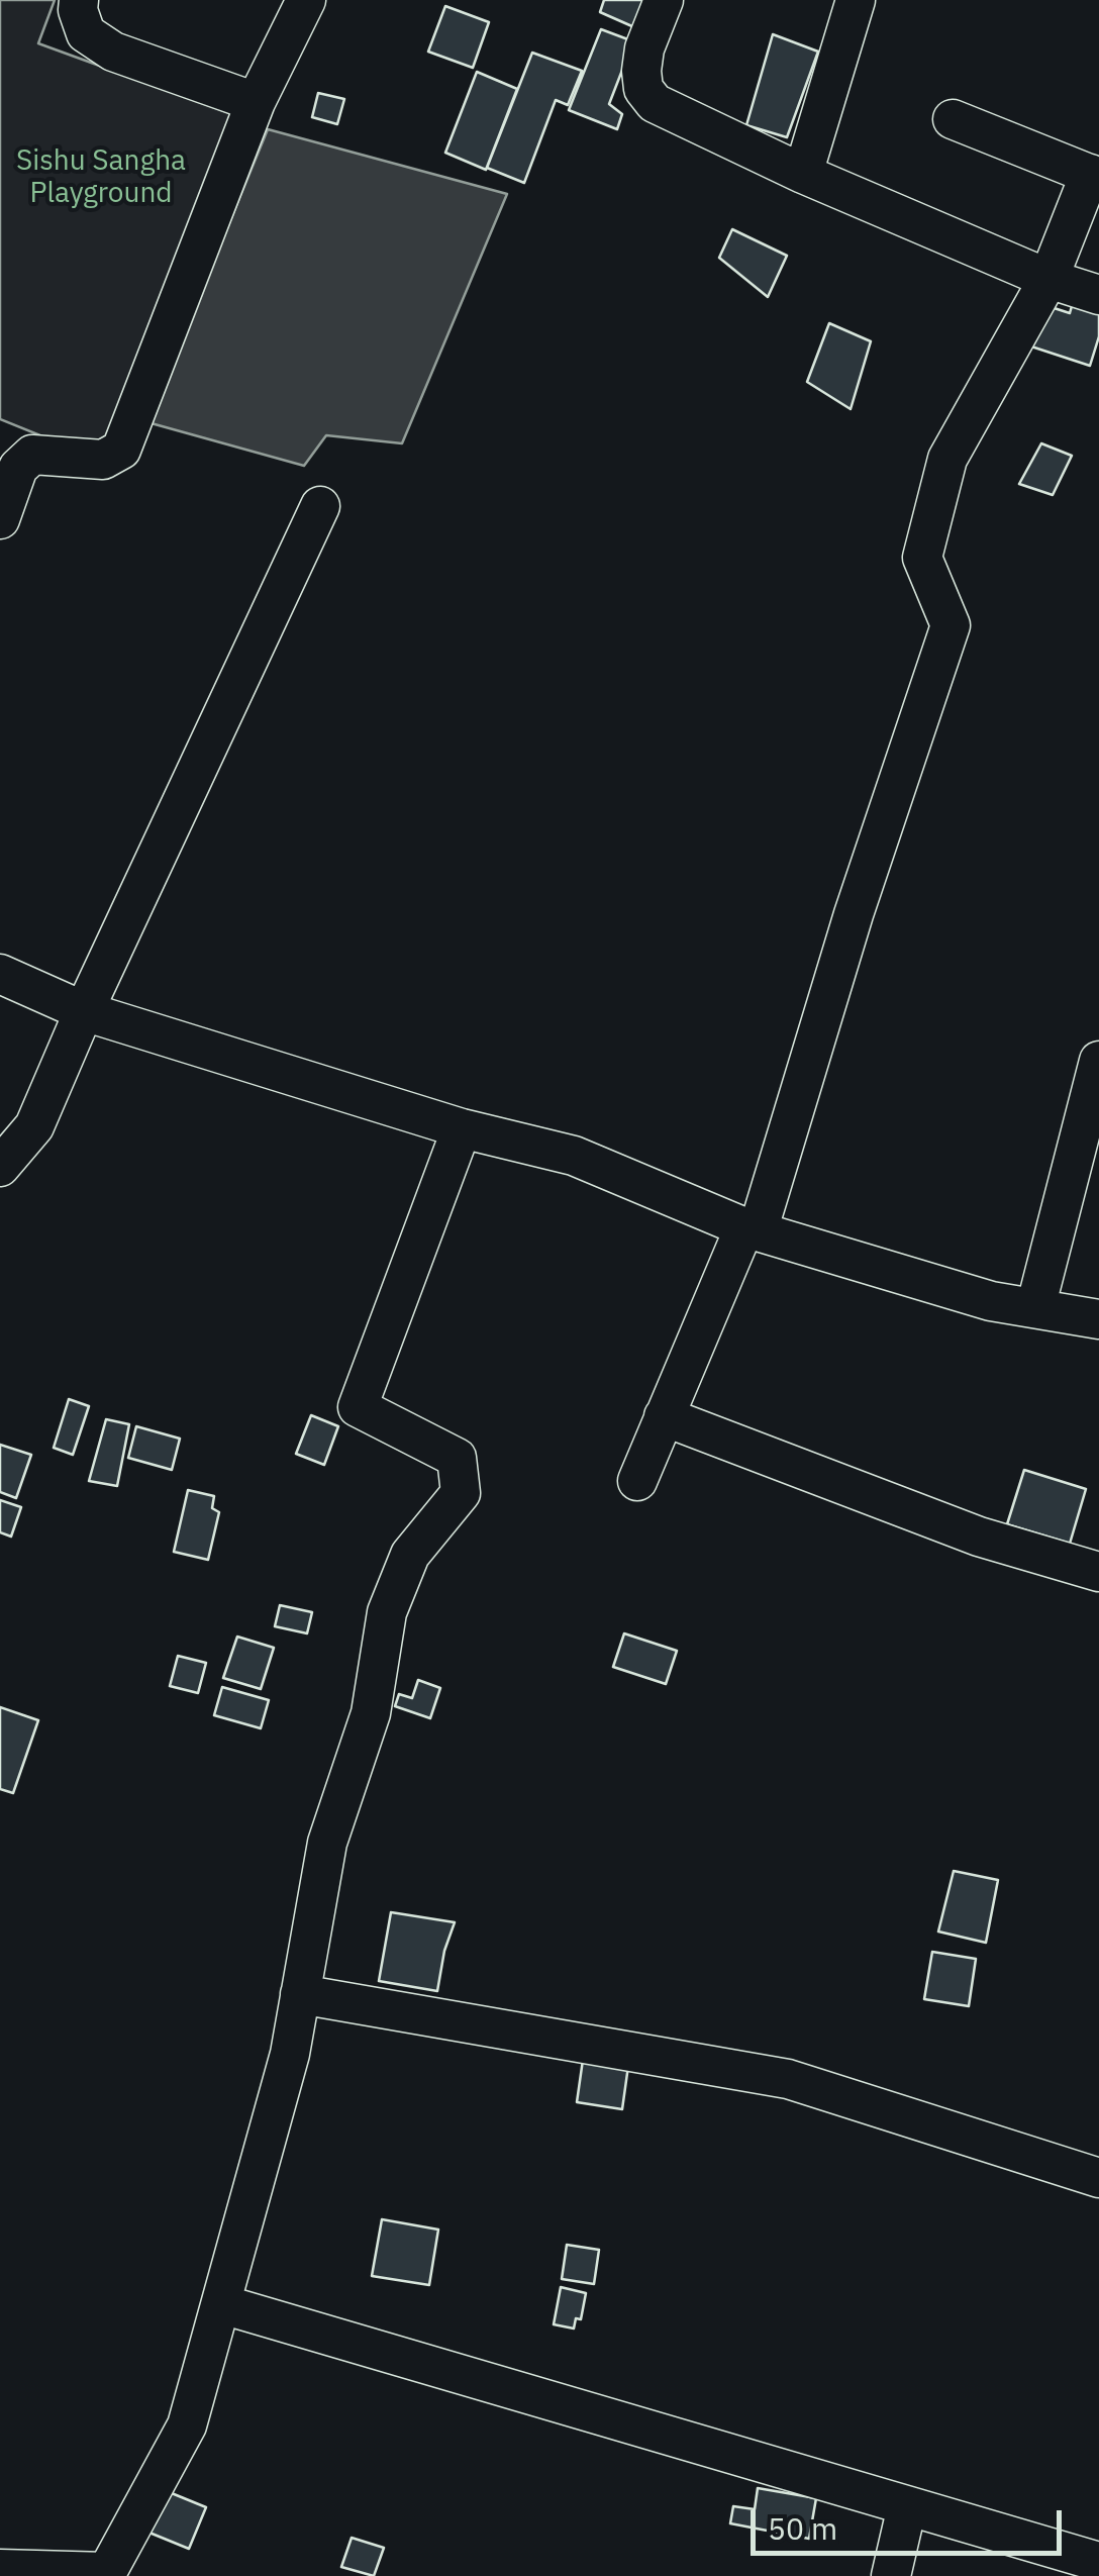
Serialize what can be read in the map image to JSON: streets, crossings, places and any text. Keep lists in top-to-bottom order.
{
  "parks": ["Sishu Sangha Playground"],
  "scale_bar": "50 m"
}
